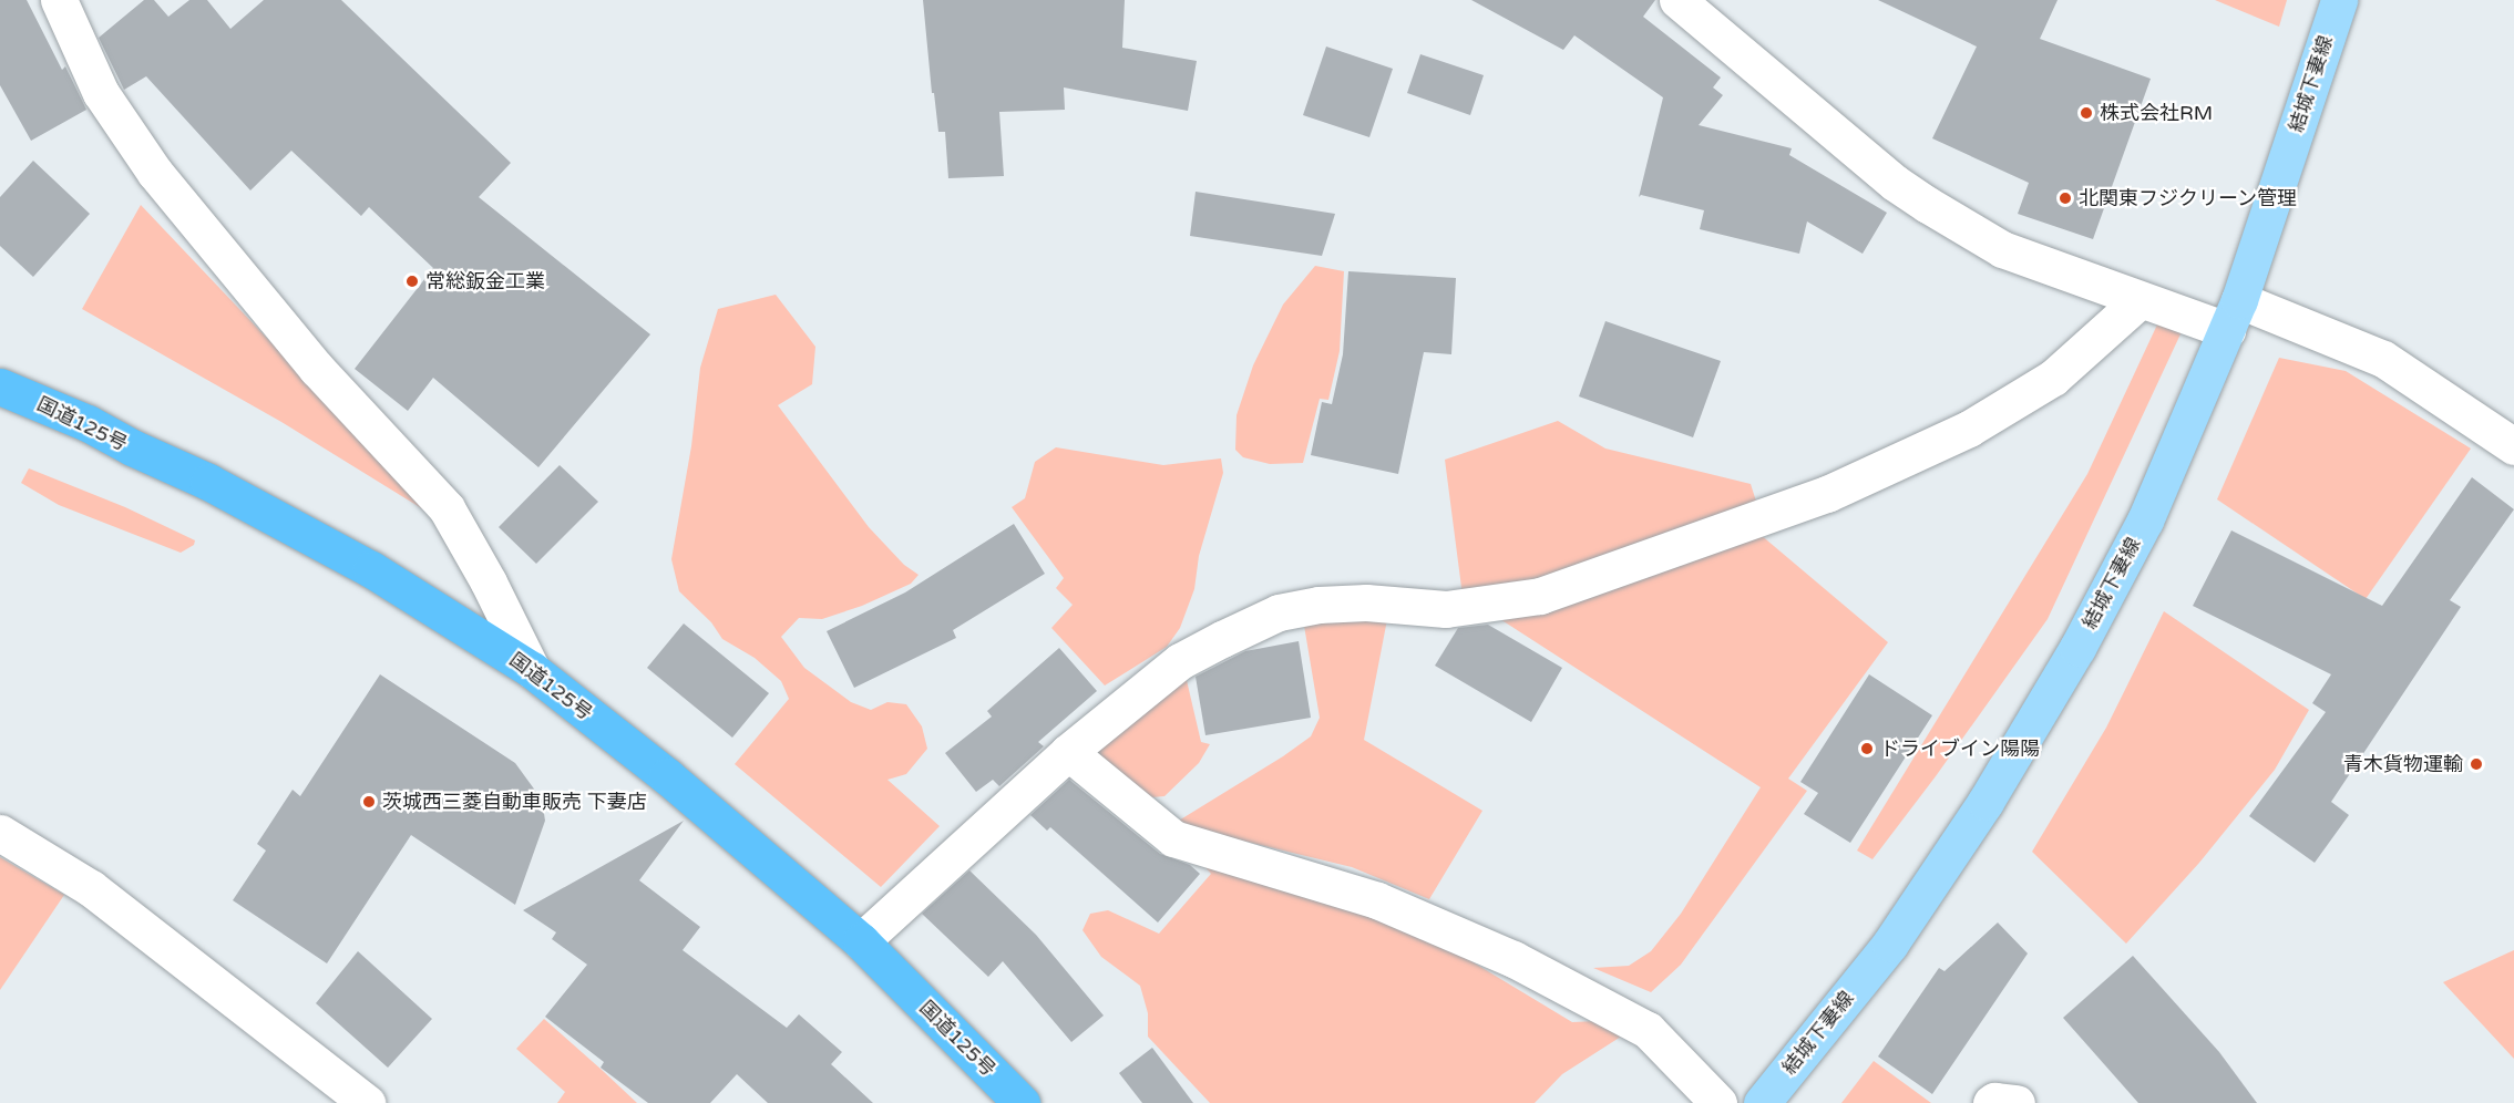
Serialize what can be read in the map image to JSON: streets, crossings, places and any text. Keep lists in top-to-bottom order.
{
  "streets": {
    "highway": ["国道125号"],
    "main road": ["結城下妻線"]
  },
  "places": [
    "株式会社RM",
    "北関東フジクリーン管理",
    "常総鈑金工業",
    "ドライブイン陽陽",
    "青木貨物運輸",
    "茨城西三菱自動車販売 下妻店"
  ]
}
